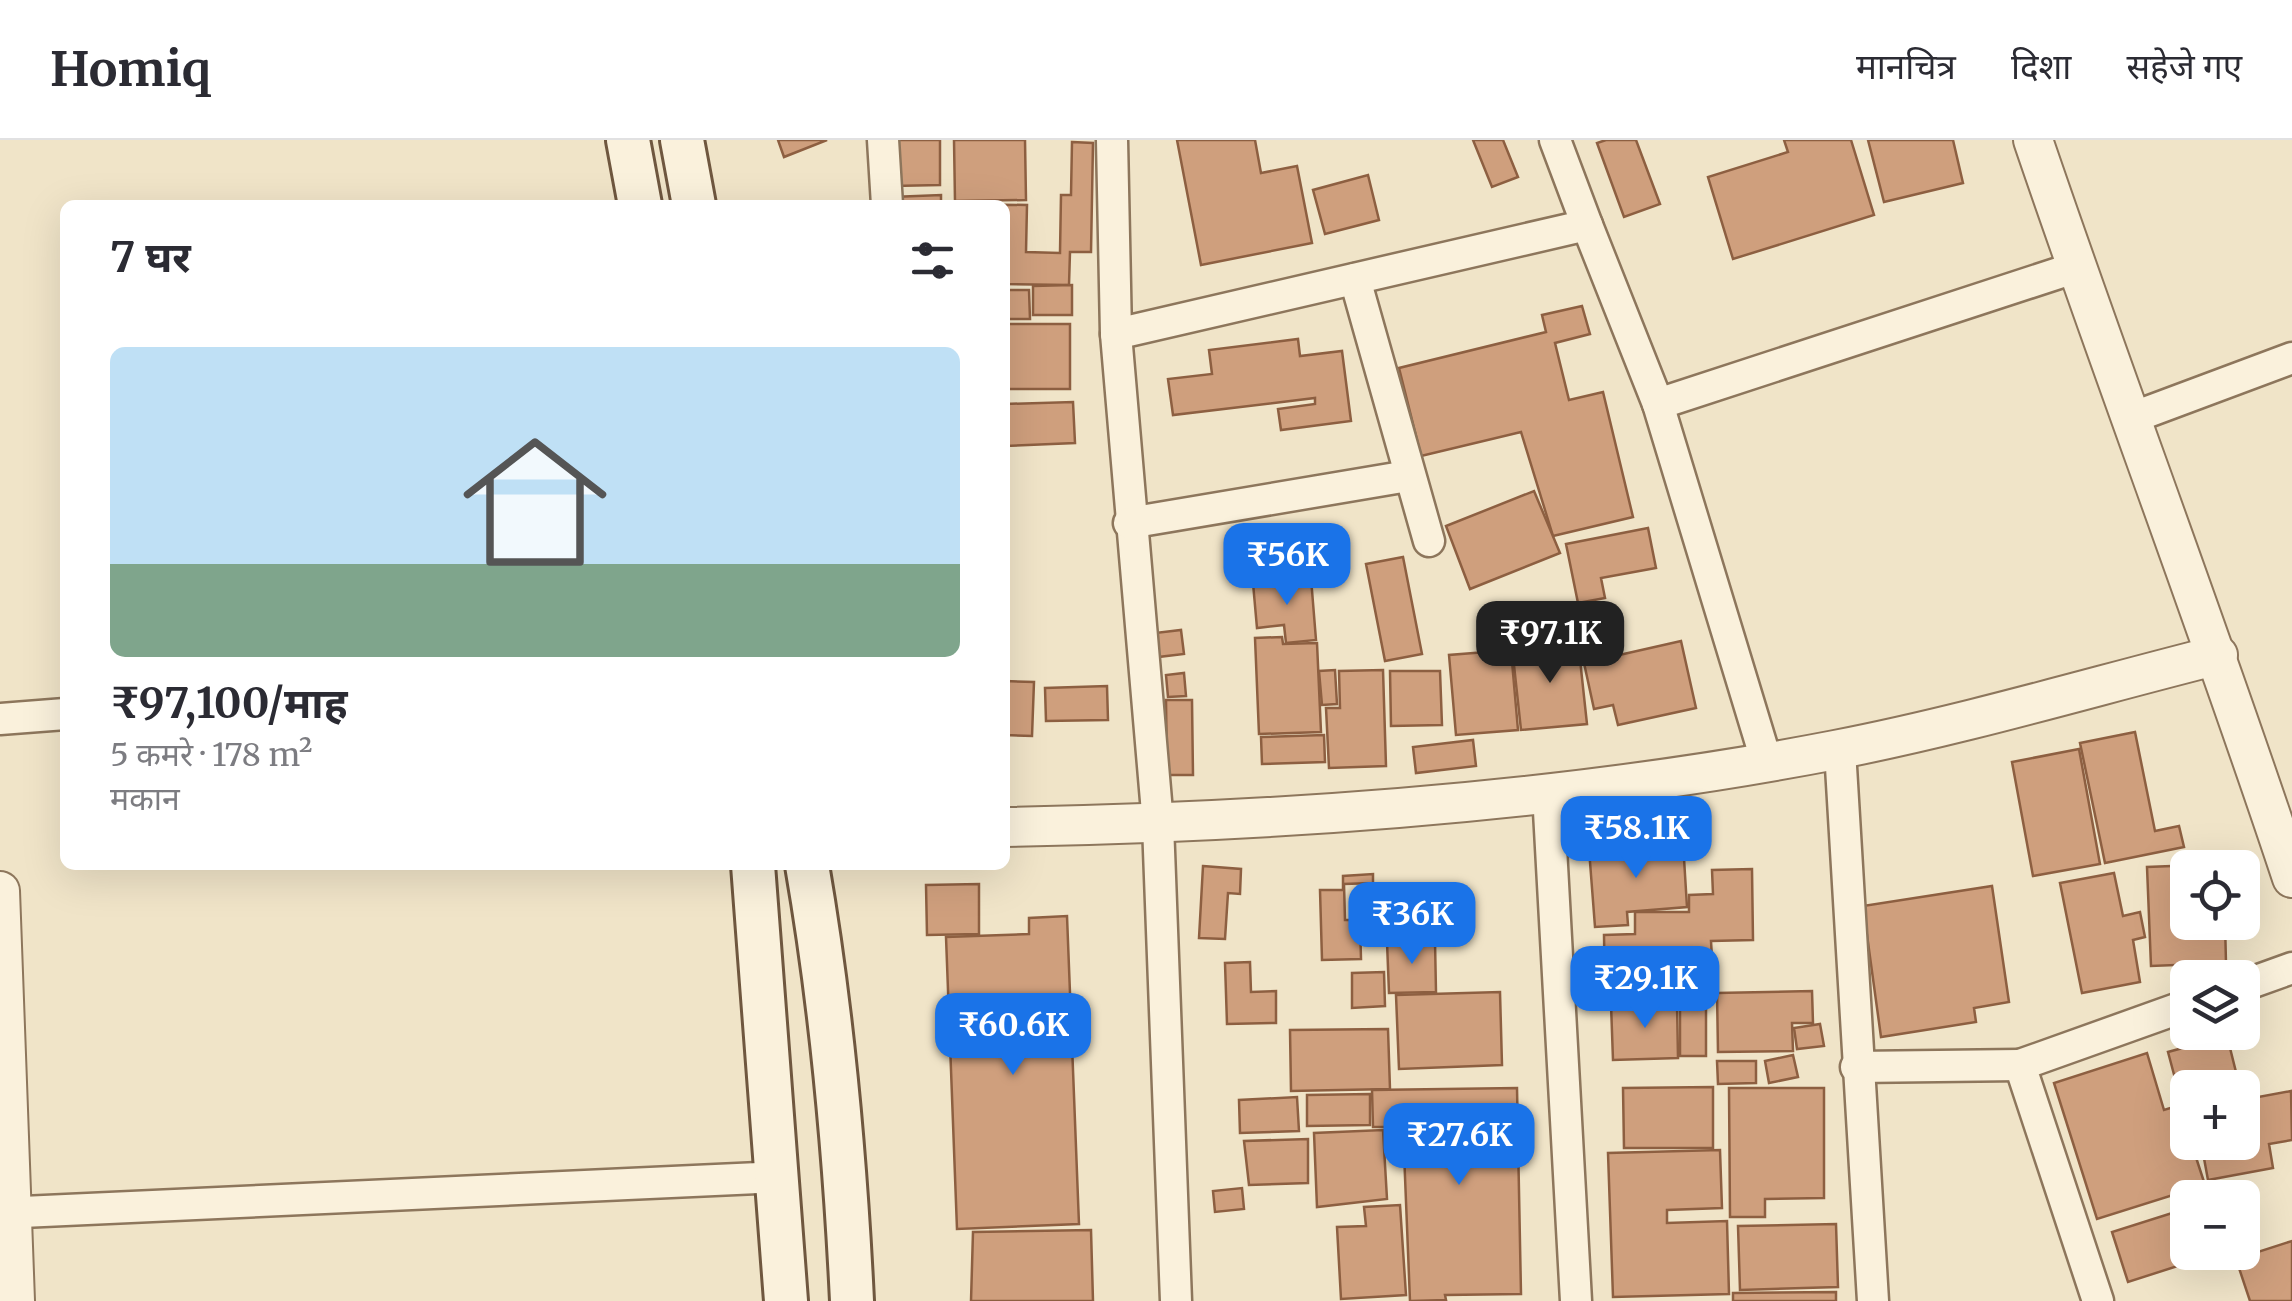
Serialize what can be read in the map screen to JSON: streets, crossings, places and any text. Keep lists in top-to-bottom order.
{
  "page": {
    "header": "Homiq",
    "nav": ["मानचित्र", "दिशा", "सहेजे गए"],
    "heading": "7 घर",
    "list": [
      {
        "name": "₹97,100/माह",
        "note": "5 कमरे · 178 m² · मकान"
      }
    ],
    "price": [
      "₹56K",
      "₹97.1K",
      "₹58.1K",
      "₹36K",
      "₹29.1K",
      "₹60.6K",
      "₹27.6K"
    ],
    "map_buttons": ["+", "−"]
  }
}
